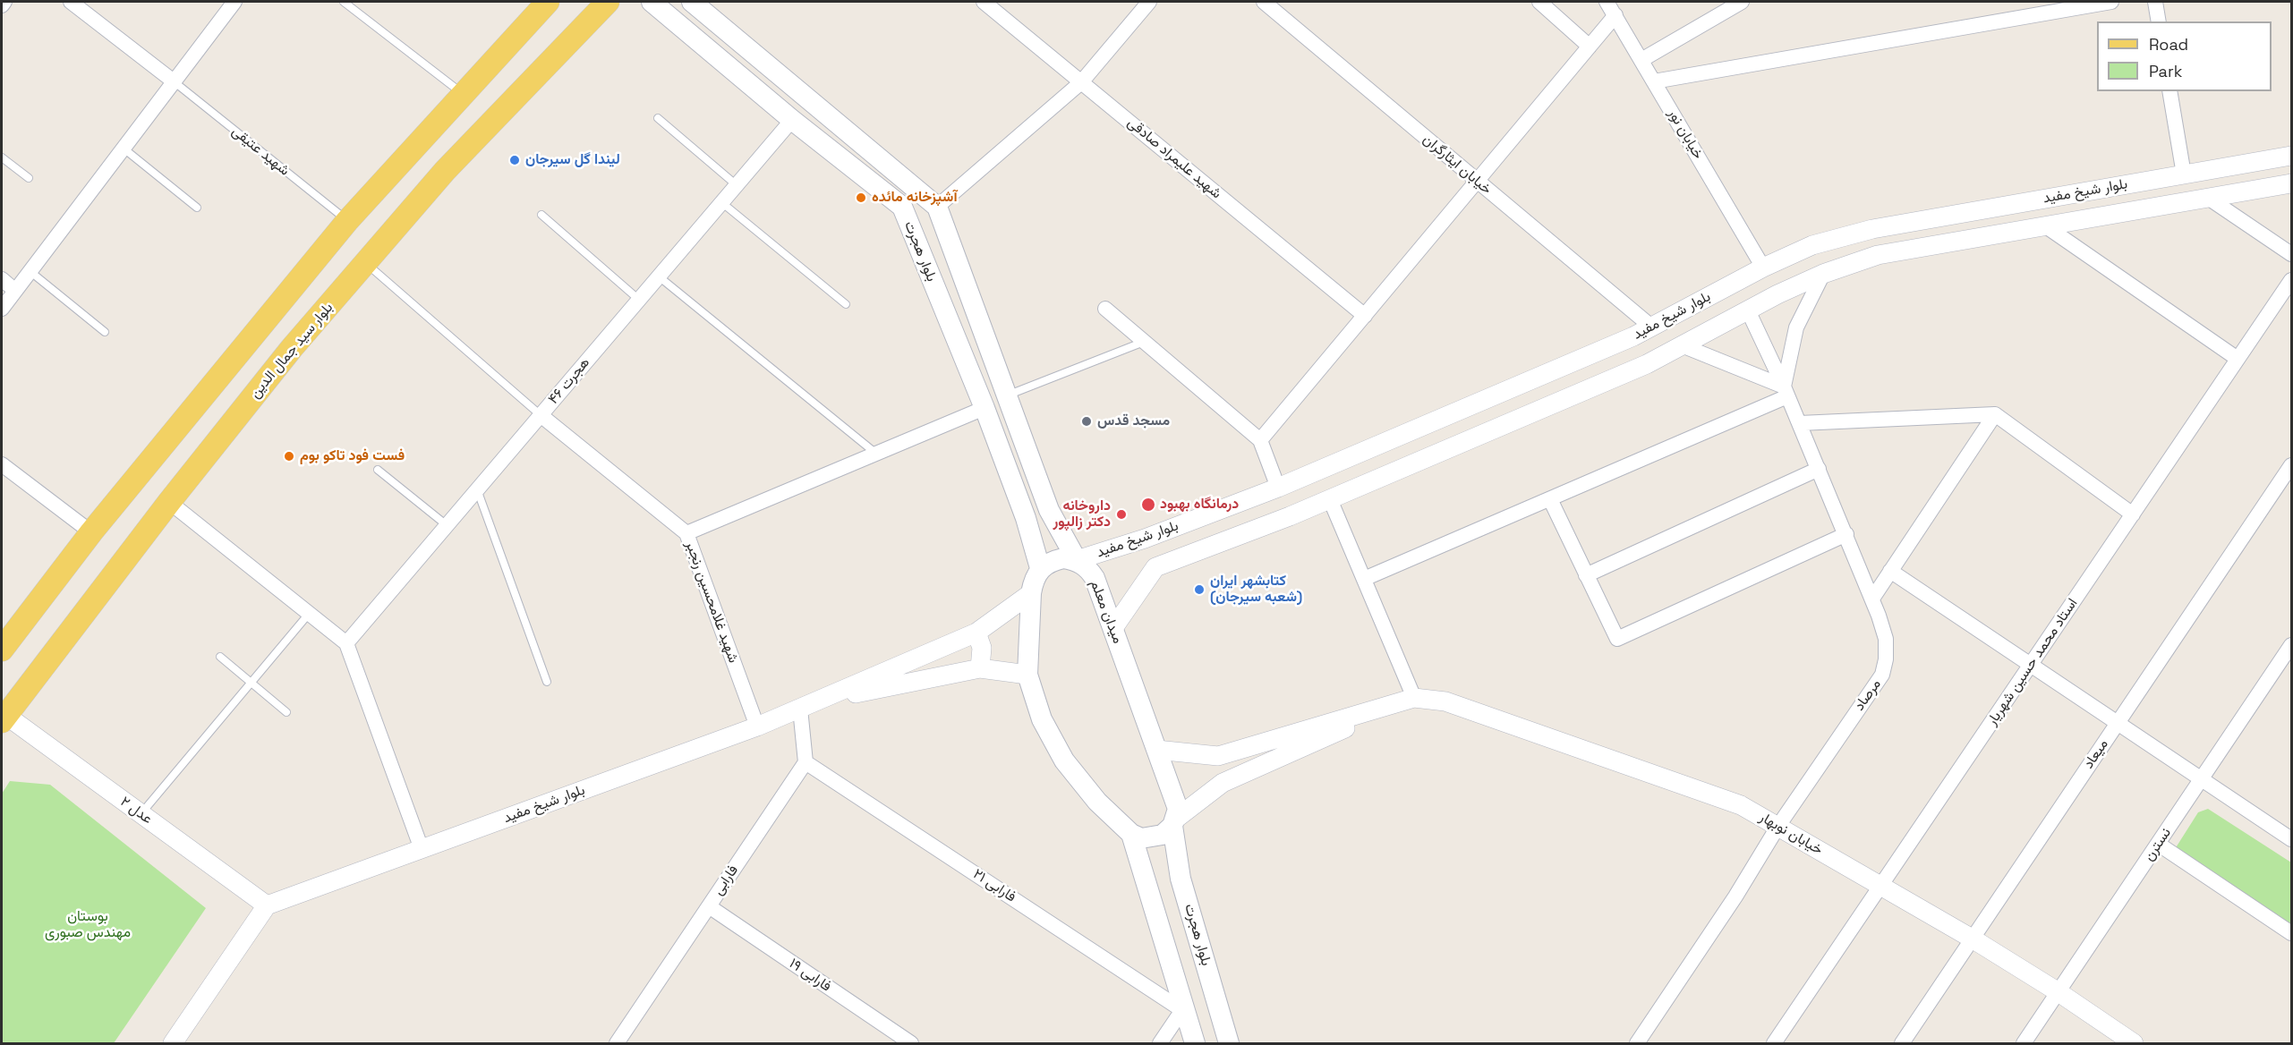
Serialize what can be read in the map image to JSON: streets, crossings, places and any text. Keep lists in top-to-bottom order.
{
  "streets": {
    "main road": ["بلوار هجرت", "بلوار سید جمال الدین", "میدان معلم"],
    "street": [
      "خیابان نور",
      "شهید علیمراد صادقی",
      "خیابان ایثارگران",
      "بلوار شیخ مفید",
      "هجرت ۴۶",
      "شهید غلامحسین رنجبر",
      "استاد محمد حسین شهریار",
      "مرصاد",
      "میعاد",
      "عدل ۲",
      "خیابان نوبهار",
      "نسترن",
      "فارابی",
      "فارابی ۲۱",
      "فارابی ۱۹"
    ],
    "lane": ["شهید عتیقی"]
  },
  "crossings": [
    ["خیابان نور", "بلوار شیخ مفید"],
    ["خیابان ایثارگران", "بلوار شیخ مفید"],
    ["بلوار شیخ مفید", "بلوار هجرت"],
    ["بلوار شیخ مفید", "شهید غلامحسین رنجبر"],
    ["بلوار شیخ مفید", "میدان معلم"],
    ["بلوار شیخ مفید", "مرصاد"],
    ["بلوار شیخ مفید", "عدل ۲"],
    ["بلوار هجرت", "هجرت ۴۶"],
    ["بلوار هجرت", "میدان معلم"],
    ["بلوار سید جمال الدین", "عدل ۲"],
    ["هجرت ۴۶", "شهید غلامحسین رنجبر"],
    ["استاد محمد حسین شهریار", "خیابان نوبهار"],
    ["مرصاد", "خیابان نوبهار"],
    ["میعاد", "خیابان نوبهار"],
    ["خیابان نوبهار", "نسترن"],
    ["فارابی", "فارابی ۲۱"],
    ["فارابی", "فارابی ۱۹"]
  ],
  "parks": ["بوستان مهندس صبوری"],
  "places": [
    "لیندا گل سیرجان",
    "آشپزخانه مائده",
    "مسجد قدس",
    "فست فود تاکو بوم",
    "درمانگاه بهبود",
    "داروخانه دکتر زالپور",
    "کتابشهر ایران (شعبه سیرجان)"
  ],
  "legend": ["Road", "Park"]
}
